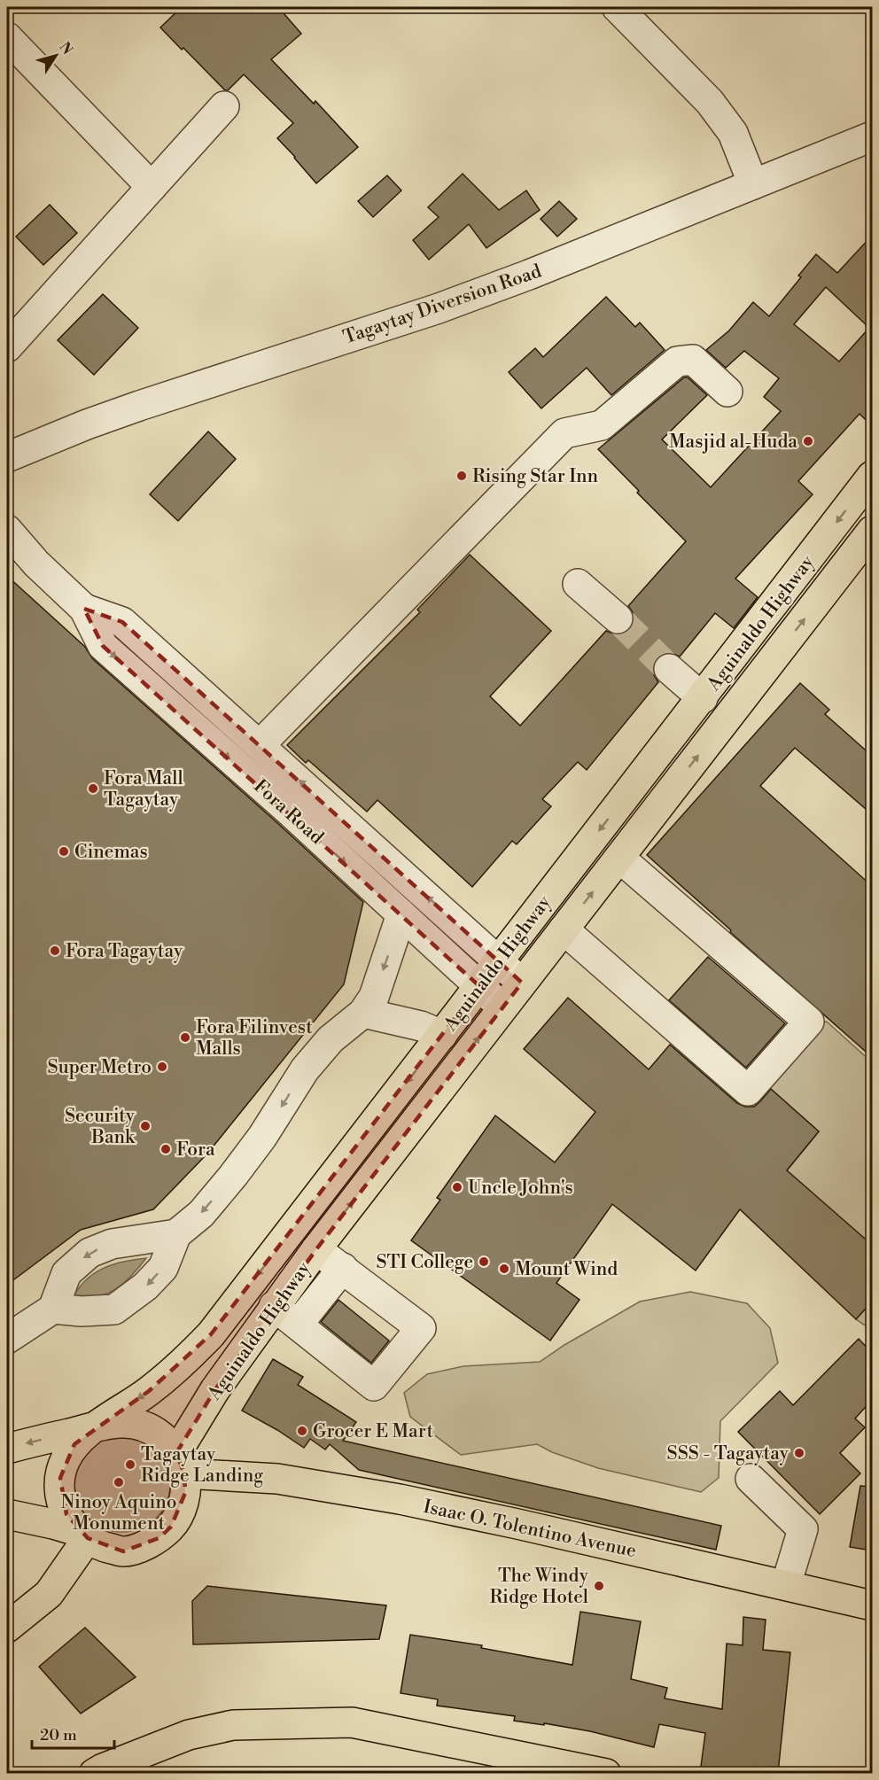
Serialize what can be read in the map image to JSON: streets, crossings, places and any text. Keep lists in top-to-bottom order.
{
  "streets": {
    "main road": ["Aguinaldo Highway", "Isaac O. Tolentino Avenue"],
    "street": ["Tagaytay Diversion Road", "Fora Road"]
  },
  "crossings": [
    ["Aguinaldo Highway", "Fora Road"],
    ["Aguinaldo Highway", "Isaac O. Tolentino Avenue"]
  ],
  "places": [
    "Masjid al-Huda",
    "Rising Star Inn",
    "Fora Mall Tagaytay",
    "Cinemas",
    "Fora Tagaytay",
    "Fora Filinvest Malls",
    "Super Metro",
    "Security Bank",
    "Fora",
    "Uncle John's",
    "STI College",
    "Mount Wind",
    "Grocer E Mart",
    "SSS - Tagaytay",
    "Tagaytay Ridge Landing",
    "Ninoy Aquino Monument",
    "The Windy Ridge Hotel"
  ],
  "scale_bar": "20 m",
  "north": "top right"
}
